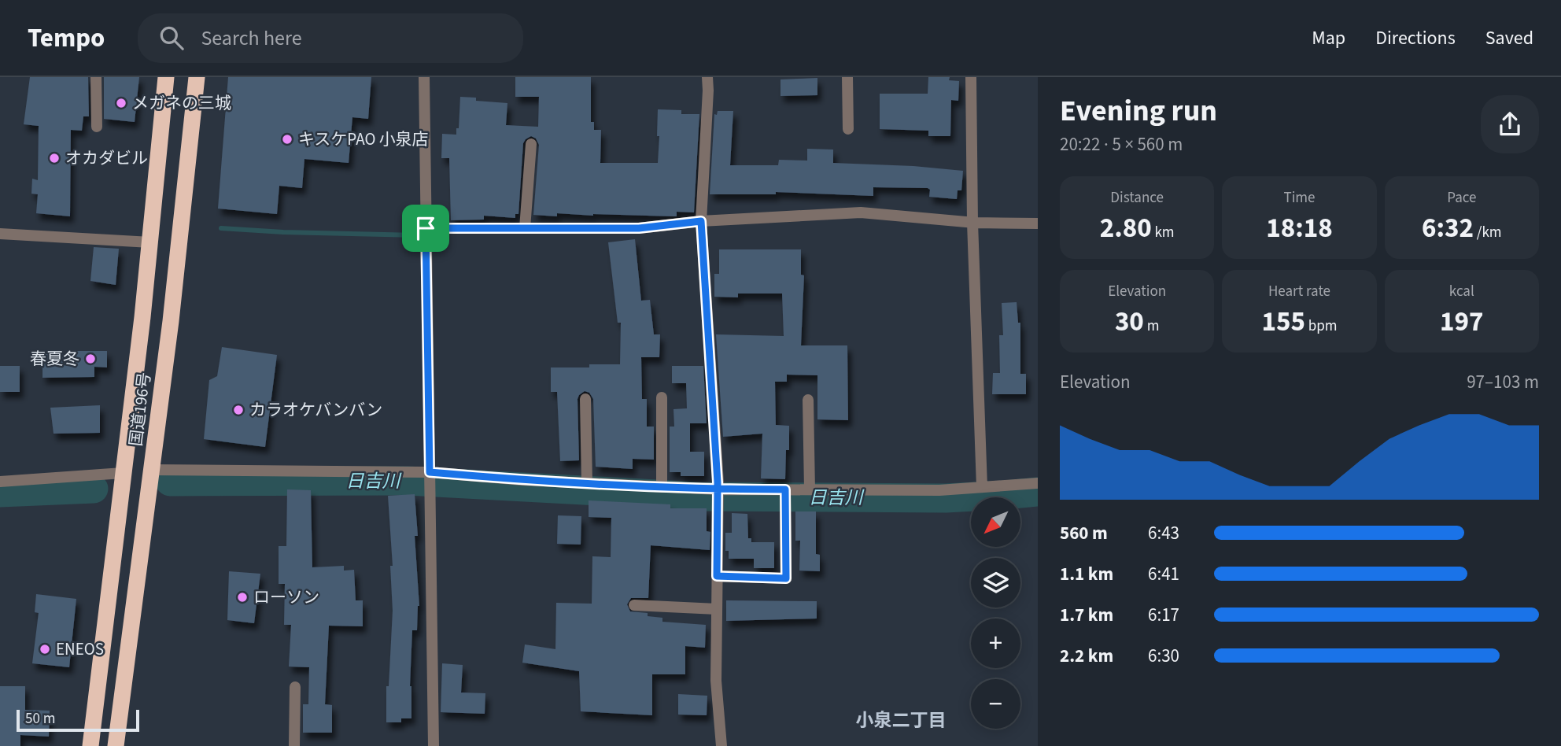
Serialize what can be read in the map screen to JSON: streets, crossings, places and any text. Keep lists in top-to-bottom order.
{
  "streets": {
    "highway": ["国道196号"]
  },
  "districts": ["小泉二丁目"],
  "water": ["日吉川"],
  "places": [
    "メガネの三城",
    "キスケPAO 小泉店",
    "オカダビル",
    "春夏冬",
    "カラオケバンバン",
    "ローソン",
    "ENEOS"
  ],
  "scale_bar": "50 m",
  "north": "bottom left",
  "page": {
    "header": "Tempo",
    "search": "Search here",
    "nav": ["Map", "Directions", "Saved"],
    "heading": ["Evening run", "20:22 · 5 × 560 m"],
    "stats": [
      ["Distance", "2.80 km"],
      ["Time", "18:18"],
      ["Pace", "6:32 /km"],
      ["Elevation", "30 m"],
      ["Heart rate", "155 bpm"],
      ["kcal", "197"]
    ],
    "chart": ["Elevation", "97–103 m"],
    "map_buttons": ["+", "−"],
    "list": [
      {
        "name": "560 m",
        "note": "6:43"
      },
      {
        "name": "1.1 km",
        "note": "6:41"
      },
      {
        "name": "1.7 km",
        "note": "6:17"
      },
      {
        "name": "2.2 km",
        "note": "6:30"
      }
    ],
    "scale": "50 m"
  }
}
